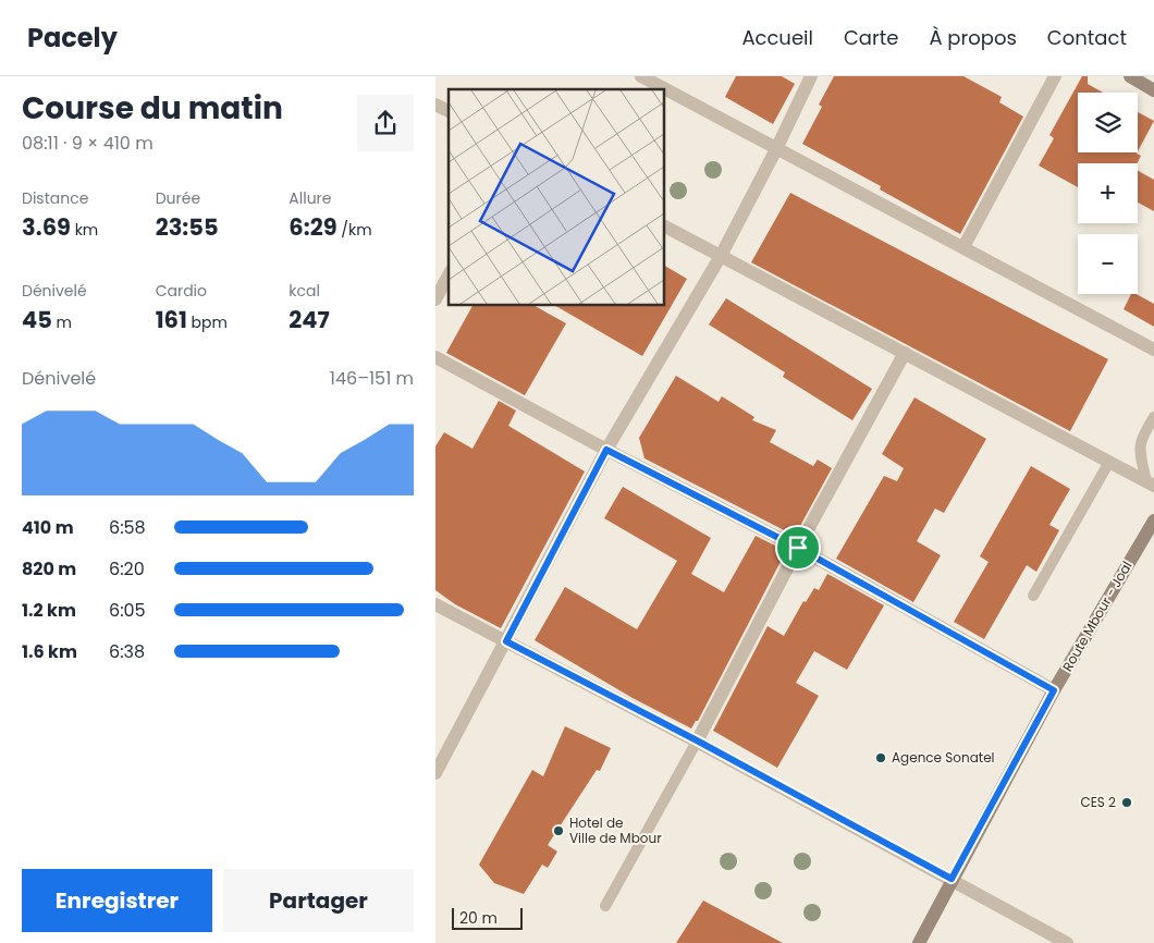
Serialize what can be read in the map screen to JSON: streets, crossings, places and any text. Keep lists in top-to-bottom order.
{
  "streets": {
    "main road": ["Route Mbour - Joal"]
  },
  "places": ["Agence Sonatel", "CES 2", "Hotel de Ville de Mbour"],
  "scale_bar": "20 m",
  "page": {
    "header": "Pacely",
    "nav": [
      "Accueil",
      "Carte",
      "À propos",
      "Contact"
    ],
    "heading": ["Course du matin", "08:11 · 9 × 410 m"],
    "map_buttons": ["+", "−"],
    "stats": [
      ["Distance", "3.69 km"],
      ["Durée", "23:55"],
      ["Allure", "6:29 /km"],
      ["Dénivelé", "45 m"],
      ["Cardio", "161 bpm"],
      ["kcal", "247"]
    ],
    "chart": ["Dénivelé", "146–151 m"],
    "list": [
      {
        "name": "410 m",
        "note": "6:58"
      },
      {
        "name": "820 m",
        "note": "6:20"
      },
      {
        "name": "1.2 km",
        "note": "6:05"
      },
      {
        "name": "1.6 km",
        "note": "6:38"
      }
    ],
    "buttons": ["Enregistrer", "Partager"],
    "scale": "20 m"
  }
}
